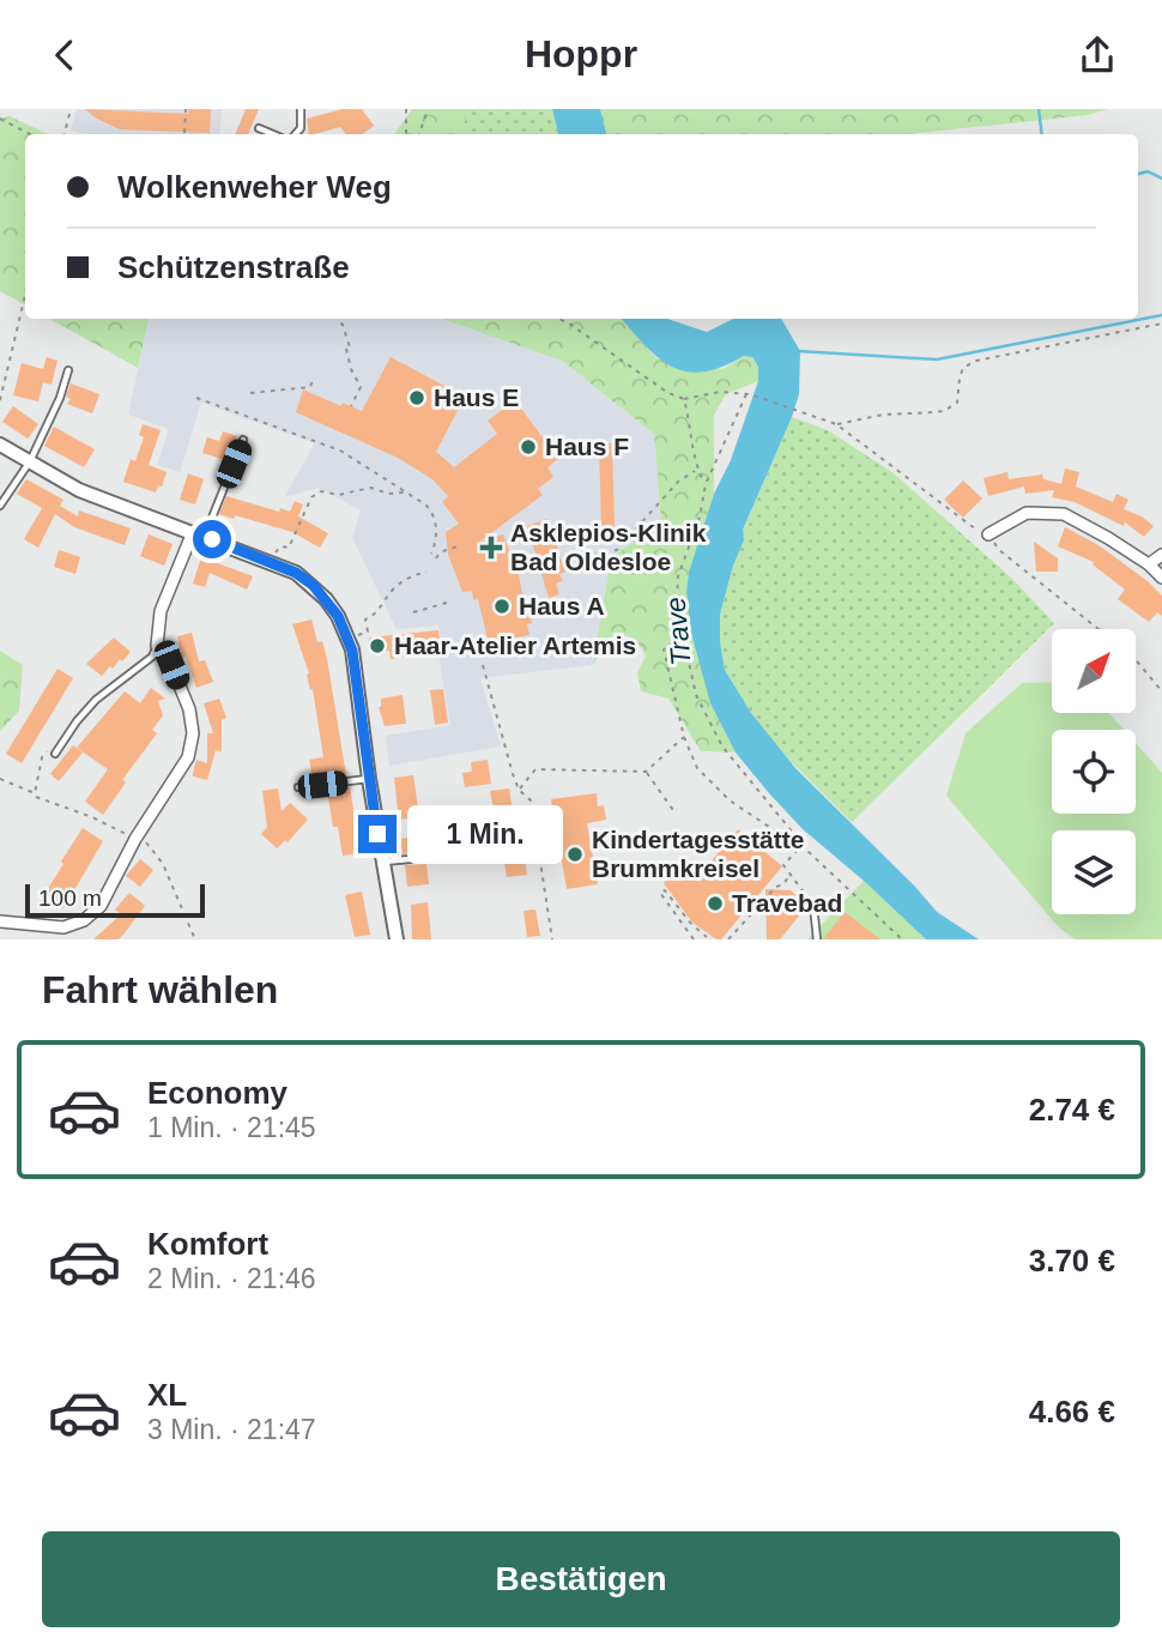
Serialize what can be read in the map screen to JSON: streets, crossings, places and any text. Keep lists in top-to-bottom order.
{
  "water": ["Trave"],
  "places": {
    "other": [
      "Haus E",
      "Haus F",
      "Haus A",
      "Haar-Atelier Artemis",
      "Kindertagesstätte Brummkreisel",
      "Travebad"
    ],
    "health": ["Asklepios-Klinik Bad Oldesloe"]
  },
  "scale_bar": "100 m",
  "north": "top right",
  "page": {
    "header": "Hoppr",
    "banner": ["Wolkenweher Weg", "Schützenstraße"],
    "bubble": "1 Min.",
    "scale": "100 m",
    "heading": "Fahrt wählen",
    "list": [
      {
        "name": "Economy",
        "note": "1 Min. · 21:45",
        "value": "2.74 €"
      },
      {
        "name": "Komfort",
        "note": "2 Min. · 21:46",
        "value": "3.70 €"
      },
      {
        "name": "XL",
        "note": "3 Min. · 21:47",
        "value": "4.66 €"
      }
    ],
    "buttons": "Bestätigen"
  }
}
